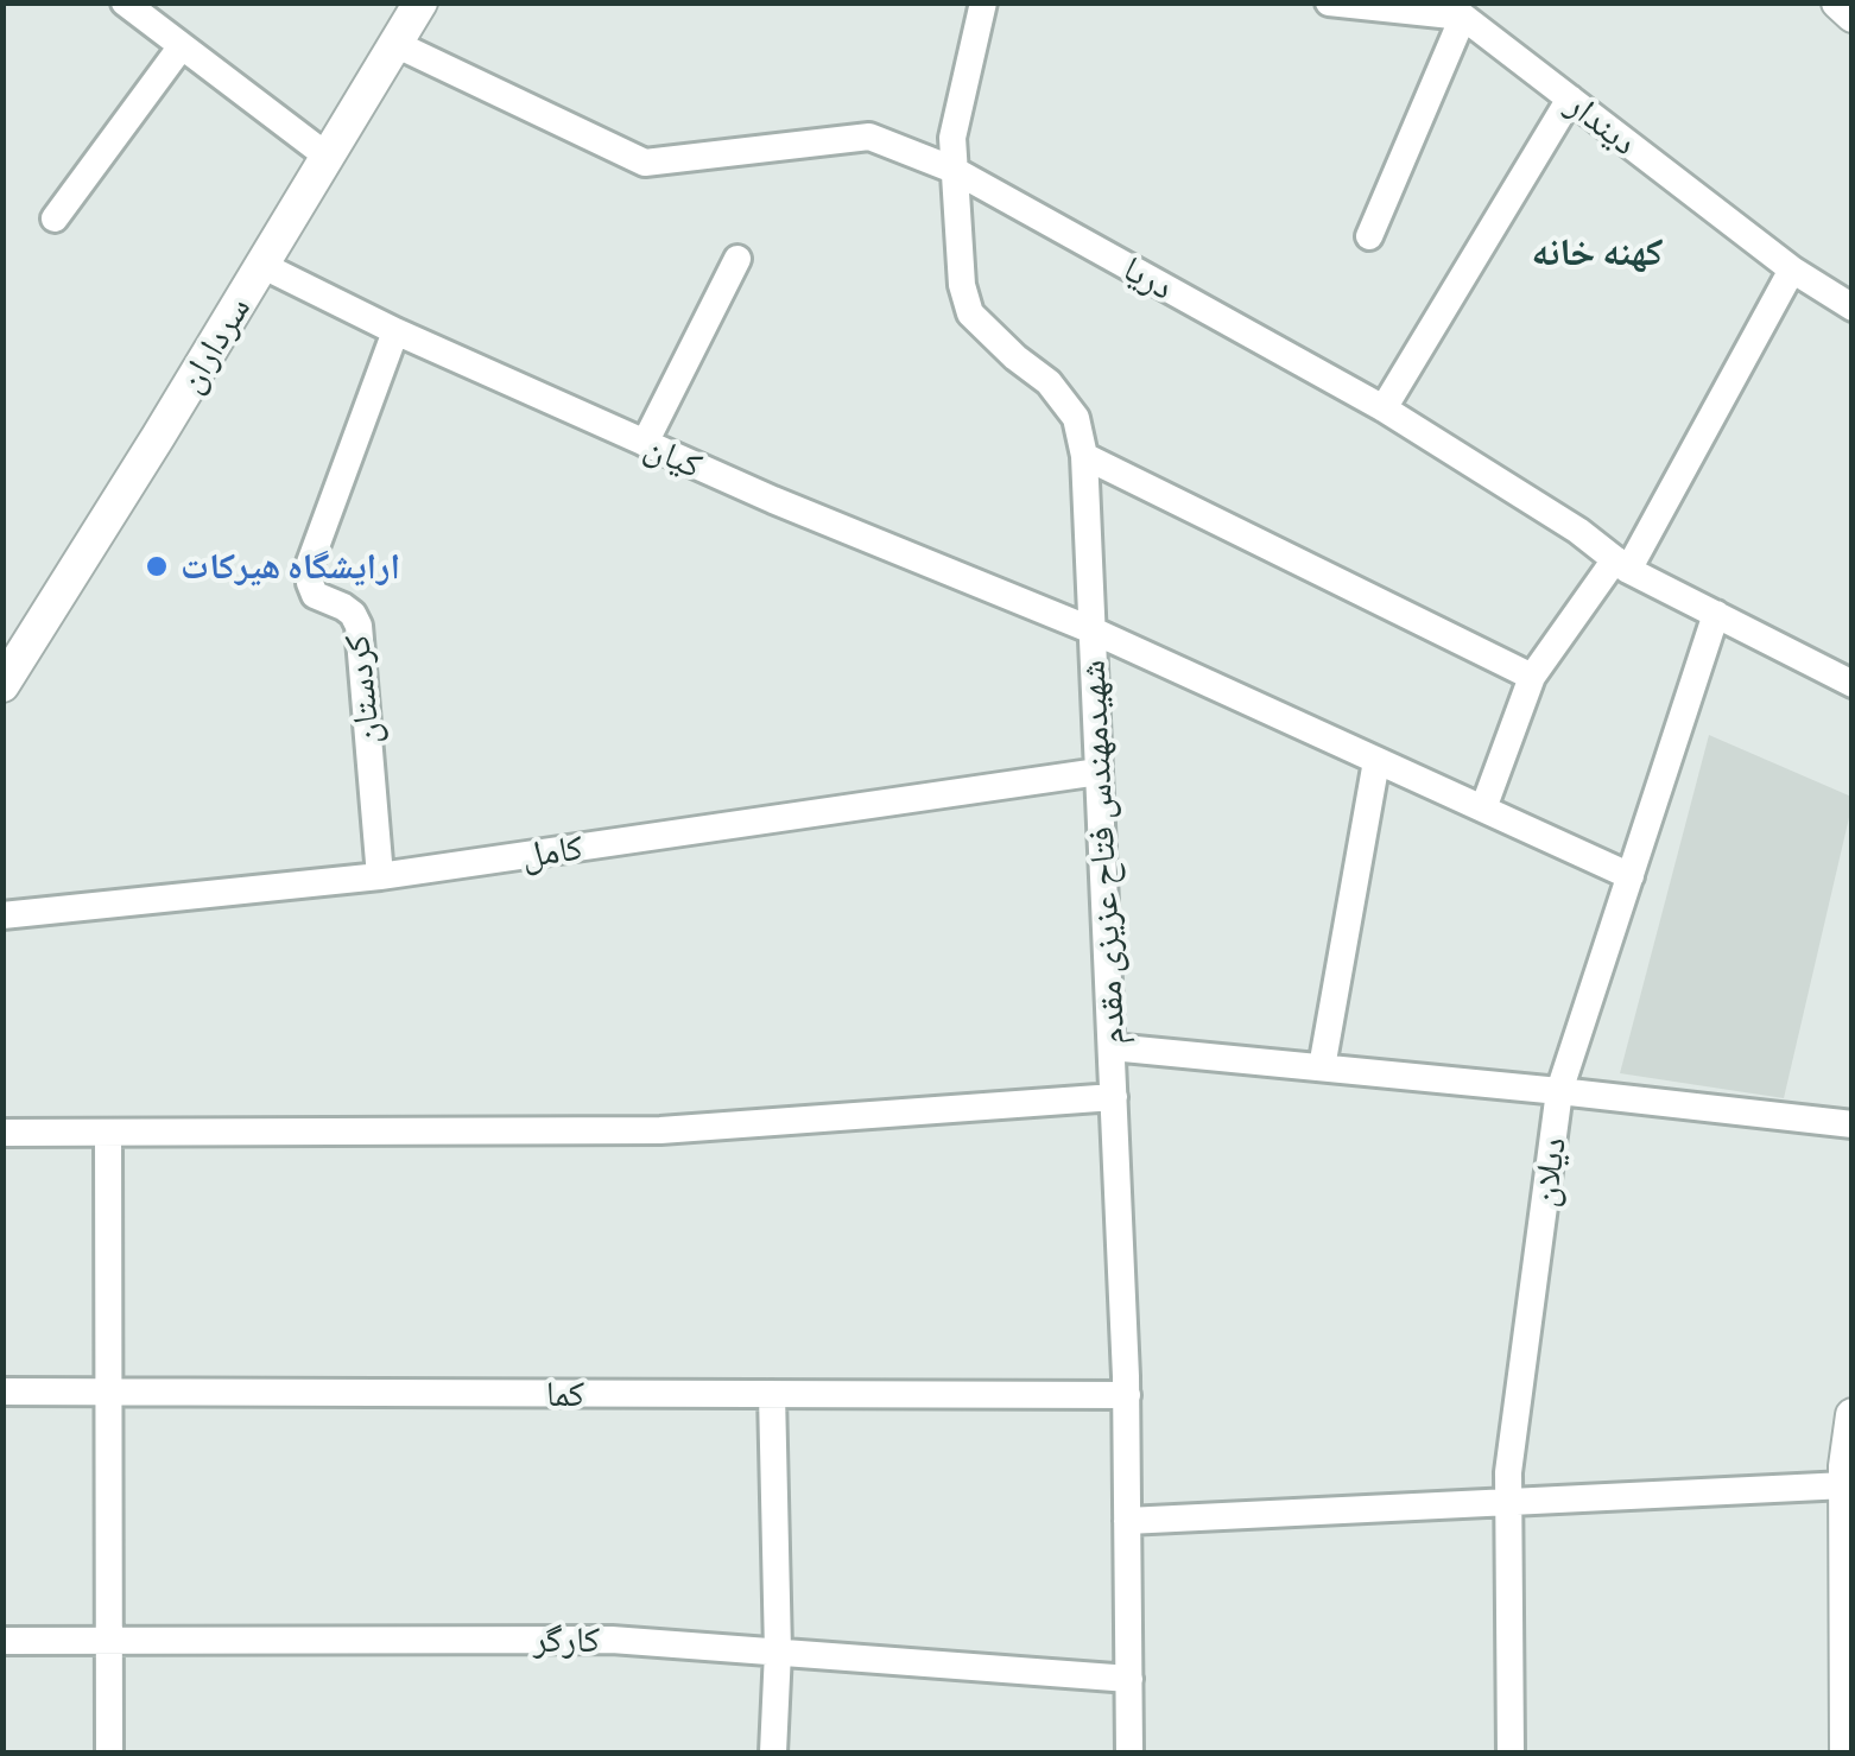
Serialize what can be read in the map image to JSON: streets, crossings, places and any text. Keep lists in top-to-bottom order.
{
  "streets": {
    "street": [
      "دیندار",
      "دریا",
      "سرداران",
      "کیان",
      "کردستان",
      "کامل",
      "شهیدمهندس فتاح عزیزی مقدم",
      "دیلان",
      "کما",
      "کارگر"
    ]
  },
  "crossings": [
    ["دریا", "سرداران"],
    ["دریا", "شهیدمهندس فتاح عزیزی مقدم"],
    ["دریا", "دیلان"],
    ["سرداران", "کیان"],
    ["کیان", "کردستان"],
    ["کیان", "شهیدمهندس فتاح عزیزی مقدم"],
    ["کیان", "دیلان"],
    ["کردستان", "کامل"],
    ["کامل", "شهیدمهندس فتاح عزیزی مقدم"],
    ["شهیدمهندس فتاح عزیزی مقدم", "کما"],
    ["شهیدمهندس فتاح عزیزی مقدم", "کارگر"]
  ],
  "districts": ["کهنه خانه"],
  "places": ["ارایشگاە هیرکات"]
}
